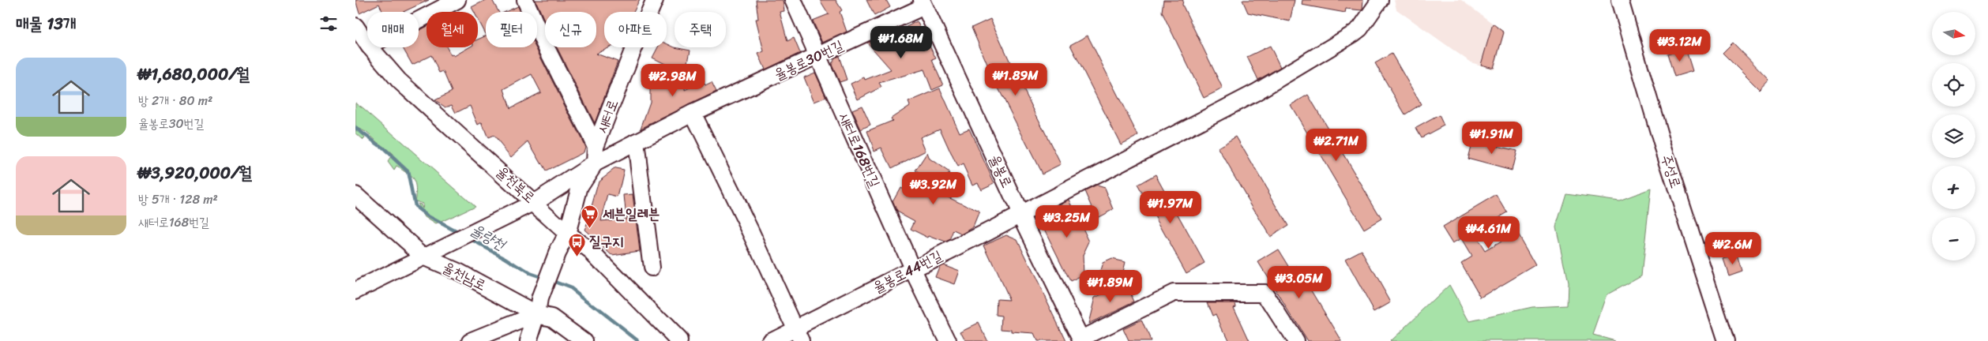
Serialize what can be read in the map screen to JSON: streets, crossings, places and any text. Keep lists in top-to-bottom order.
{
  "streets": {
    "street": [
      "율봉로30번길",
      "새터로",
      "새터로168번길",
      "율봉로",
      "주성로",
      "율천북로",
      "율봉로44번길",
      "율천남로"
    ]
  },
  "crossings": [
    ["율봉로30번길", "새터로"],
    ["율봉로30번길", "새터로168번길"],
    ["율봉로30번길", "율봉로"],
    ["율봉로30번길", "율천북로"],
    ["율봉로30번길", "율천남로"],
    ["새터로", "율천북로"],
    ["새터로", "율천남로"],
    ["새터로168번길", "율봉로44번길"],
    ["율봉로", "율봉로44번길"]
  ],
  "water": ["율량천"],
  "places": {
    "supermarket": ["세븐일레븐"],
    "bus stop": ["질구지"]
  },
  "north": "right",
  "page": {
    "heading": "매물 13개",
    "map_buttons": ["+", "−"],
    "chip": [
      "매매",
      "월세",
      "필터",
      "신규",
      "아파트",
      "주택"
    ],
    "price": [
      "₩1.68M",
      "₩3.12M",
      "₩1.89M",
      "₩2.98M",
      "₩1.91M",
      "₩2.71M",
      "₩3.92M",
      "₩1.97M",
      "₩3.25M",
      "₩4.61M",
      "₩2.6M",
      "₩3.05M",
      "₩1.89M"
    ],
    "list": [
      {
        "name": "₩1,680,000/월",
        "note": "방 2개 · 80 m² · 율봉로30번길"
      },
      {
        "name": "₩3,920,000/월",
        "note": "방 5개 · 128 m² · 새터로168번길"
      }
    ]
  }
}
